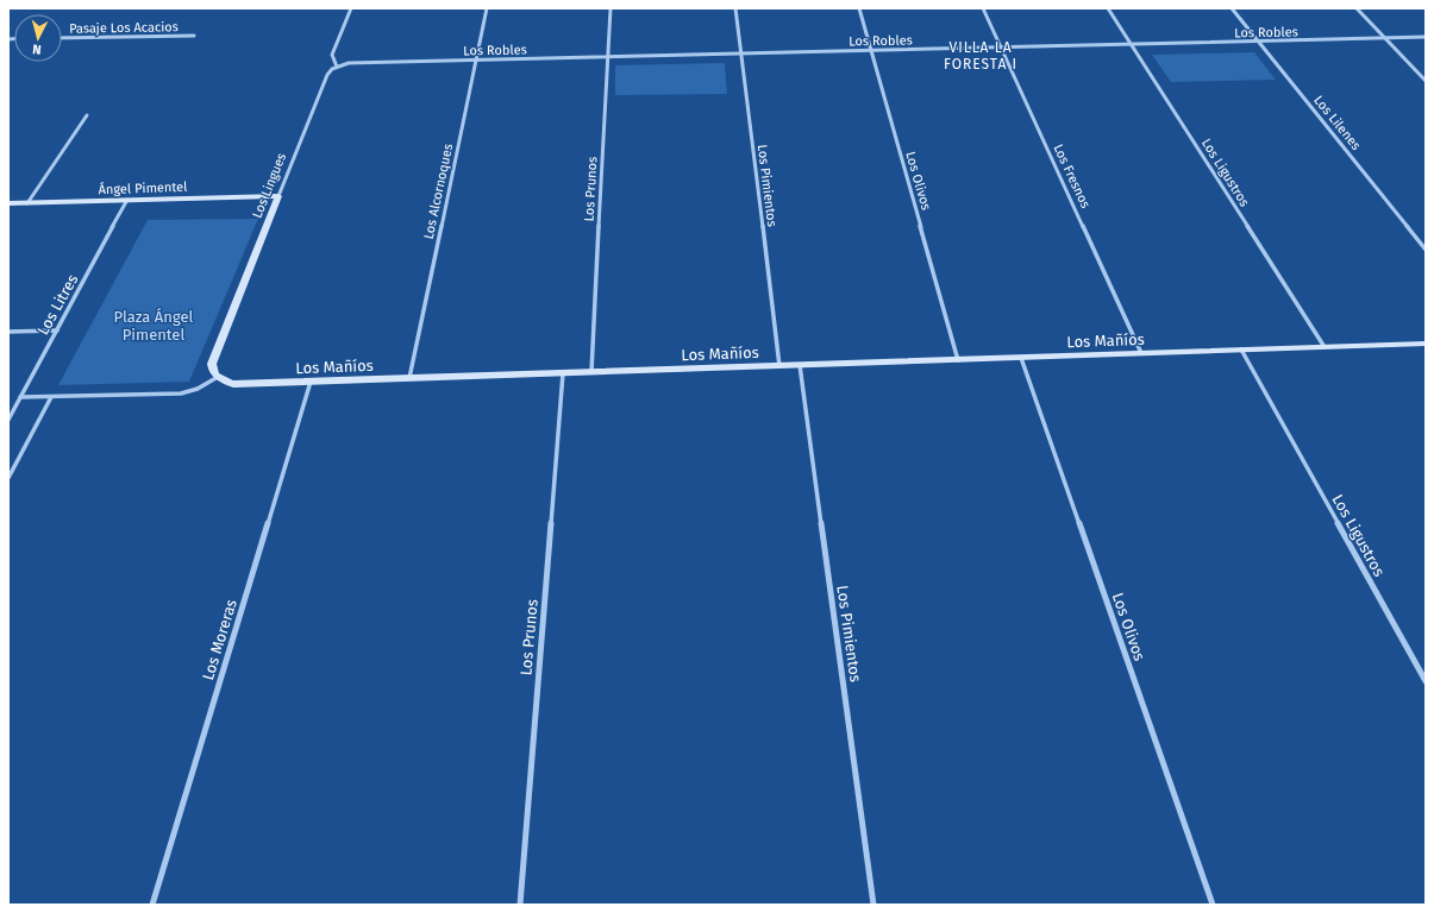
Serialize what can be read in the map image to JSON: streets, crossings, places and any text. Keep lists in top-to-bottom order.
{
  "streets": {
    "street": [
      "Pasaje Los Acacios",
      "Los Robles",
      "Los Lilenes",
      "Los Ligustros",
      "Los Fresnos",
      "Los Olivos",
      "Los Lingues",
      "Los Pimientos",
      "Ángel Pimentel",
      "Los Prunos",
      "Los Alcornoques",
      "Los Litres",
      "Los Mañíos",
      "Los Moreras"
    ]
  },
  "crossings": [
    ["Los Robles", "Los Lilenes"],
    ["Los Robles", "Los Ligustros"],
    ["Los Robles", "Los Fresnos"],
    ["Los Robles", "Los Olivos"],
    ["Los Robles", "Los Lingues"],
    ["Los Robles", "Los Pimientos"],
    ["Los Robles", "Los Prunos"],
    ["Los Robles", "Los Alcornoques"],
    ["Los Ligustros", "Los Mañíos"],
    ["Los Fresnos", "Los Mañíos"],
    ["Los Olivos", "Los Mañíos"],
    ["Los Lingues", "Ángel Pimentel"],
    ["Los Lingues", "Los Mañíos"],
    ["Los Pimientos", "Los Mañíos"],
    ["Ángel Pimentel", "Los Litres"],
    ["Los Prunos", "Los Mañíos"],
    ["Los Alcornoques", "Los Mañíos"],
    ["Los Mañíos", "Los Moreras"]
  ],
  "districts": ["VILLA LA FORESTA I"],
  "parks": ["Plaza Ángel Pimentel"],
  "north": "bottom"
}
